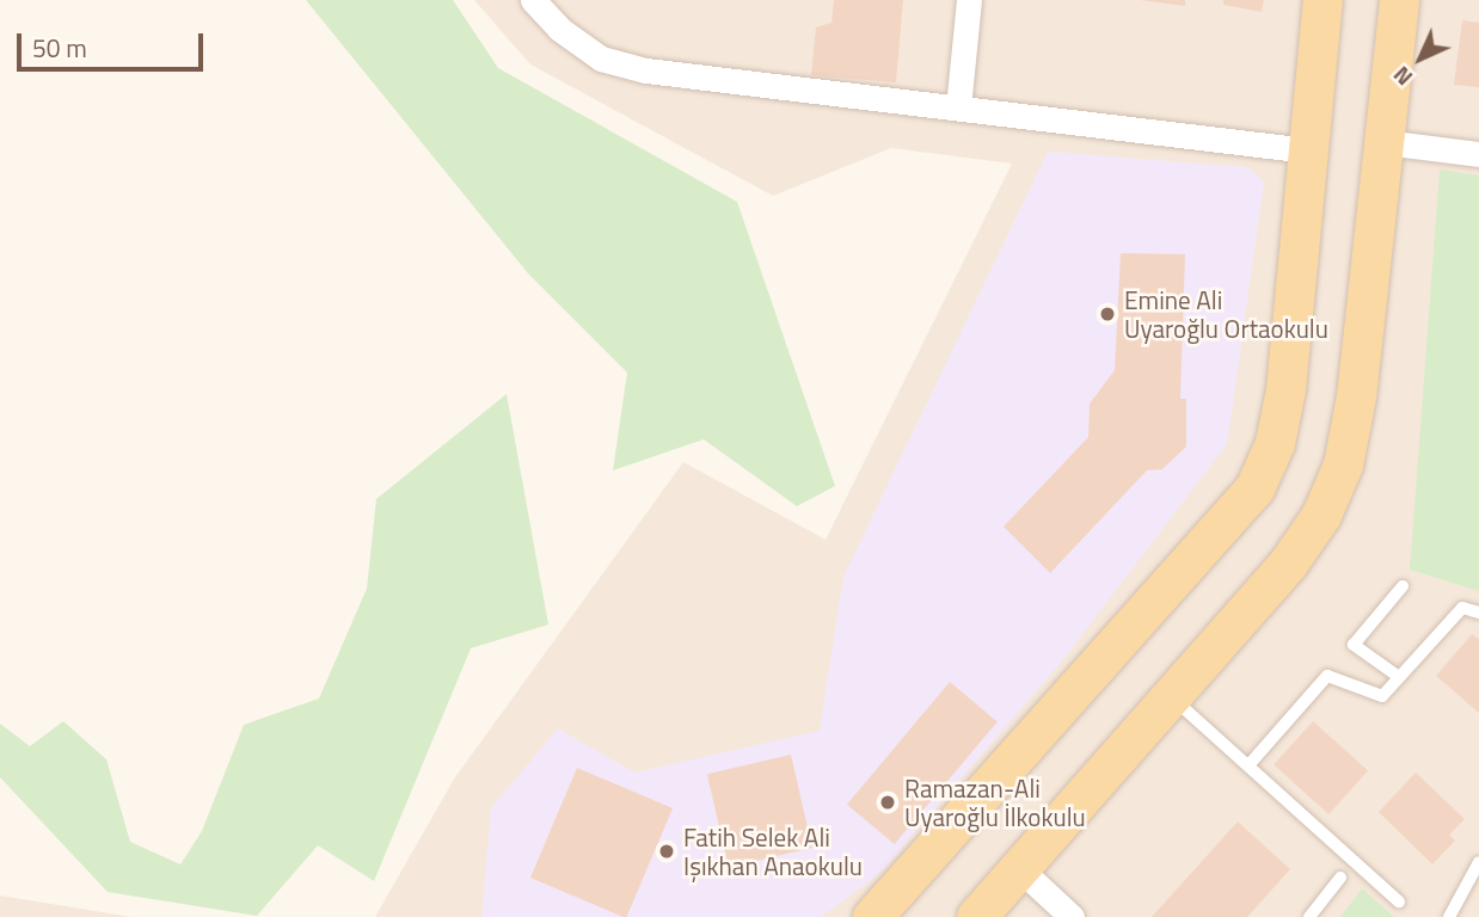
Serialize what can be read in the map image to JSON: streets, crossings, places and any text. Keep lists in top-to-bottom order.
{
  "places": ["Emine Ali Uyaroğlu Ortaokulu", "Ramazan-Ali Uyaroğlu İlkokulu", "Fatih Selek Ali Işıkhan Anaokulu"],
  "scale_bar": "50 m",
  "north": "bottom left"
}
